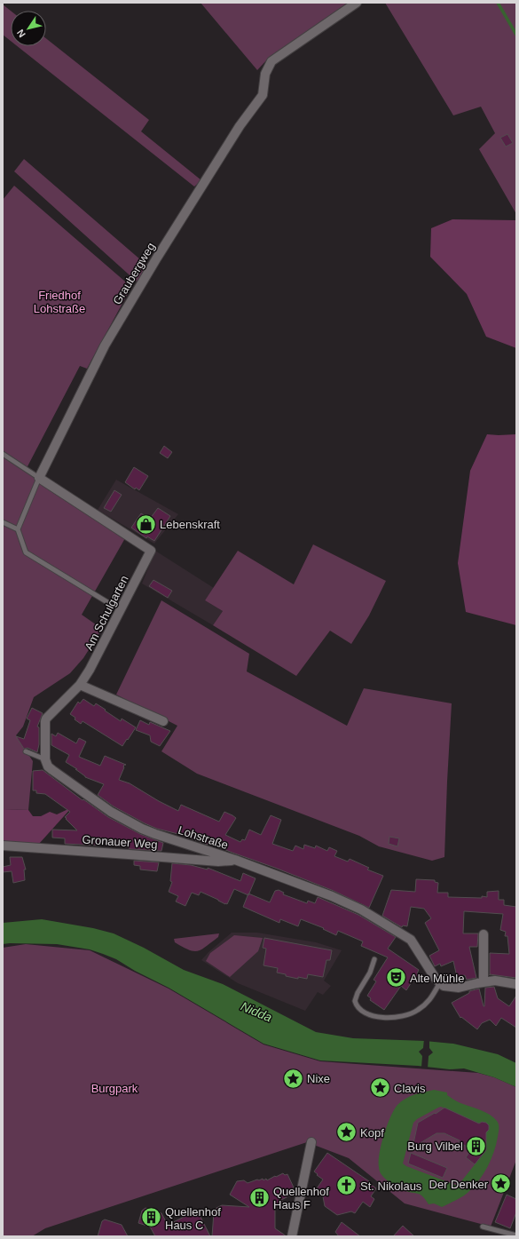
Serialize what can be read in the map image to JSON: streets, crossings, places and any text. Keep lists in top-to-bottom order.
{
  "streets": {
    "street": [
      "Graubergweg",
      "Am Schulgarten",
      "Lohstraße",
      "Gronauer Weg"
    ]
  },
  "crossings": [
    ["Graubergweg", "Am Schulgarten"],
    ["Lohstraße", "Gronauer Weg"]
  ],
  "water": ["Nidda"],
  "parks": ["Friedhof Lohstraße", "Burgpark"],
  "places": {
    "shop": ["Lebenskraft"],
    "theatre": ["Alte Mühle"],
    "place": [
      "Nixe",
      "Clavis",
      "Kopf",
      "Der Denker"
    ],
    "building": ["Burg Vilbel", "Quellenhof Haus F", "Quellenhof Haus C"],
    "church": ["St. Nikolaus"]
  },
  "north": "bottom left"
}
